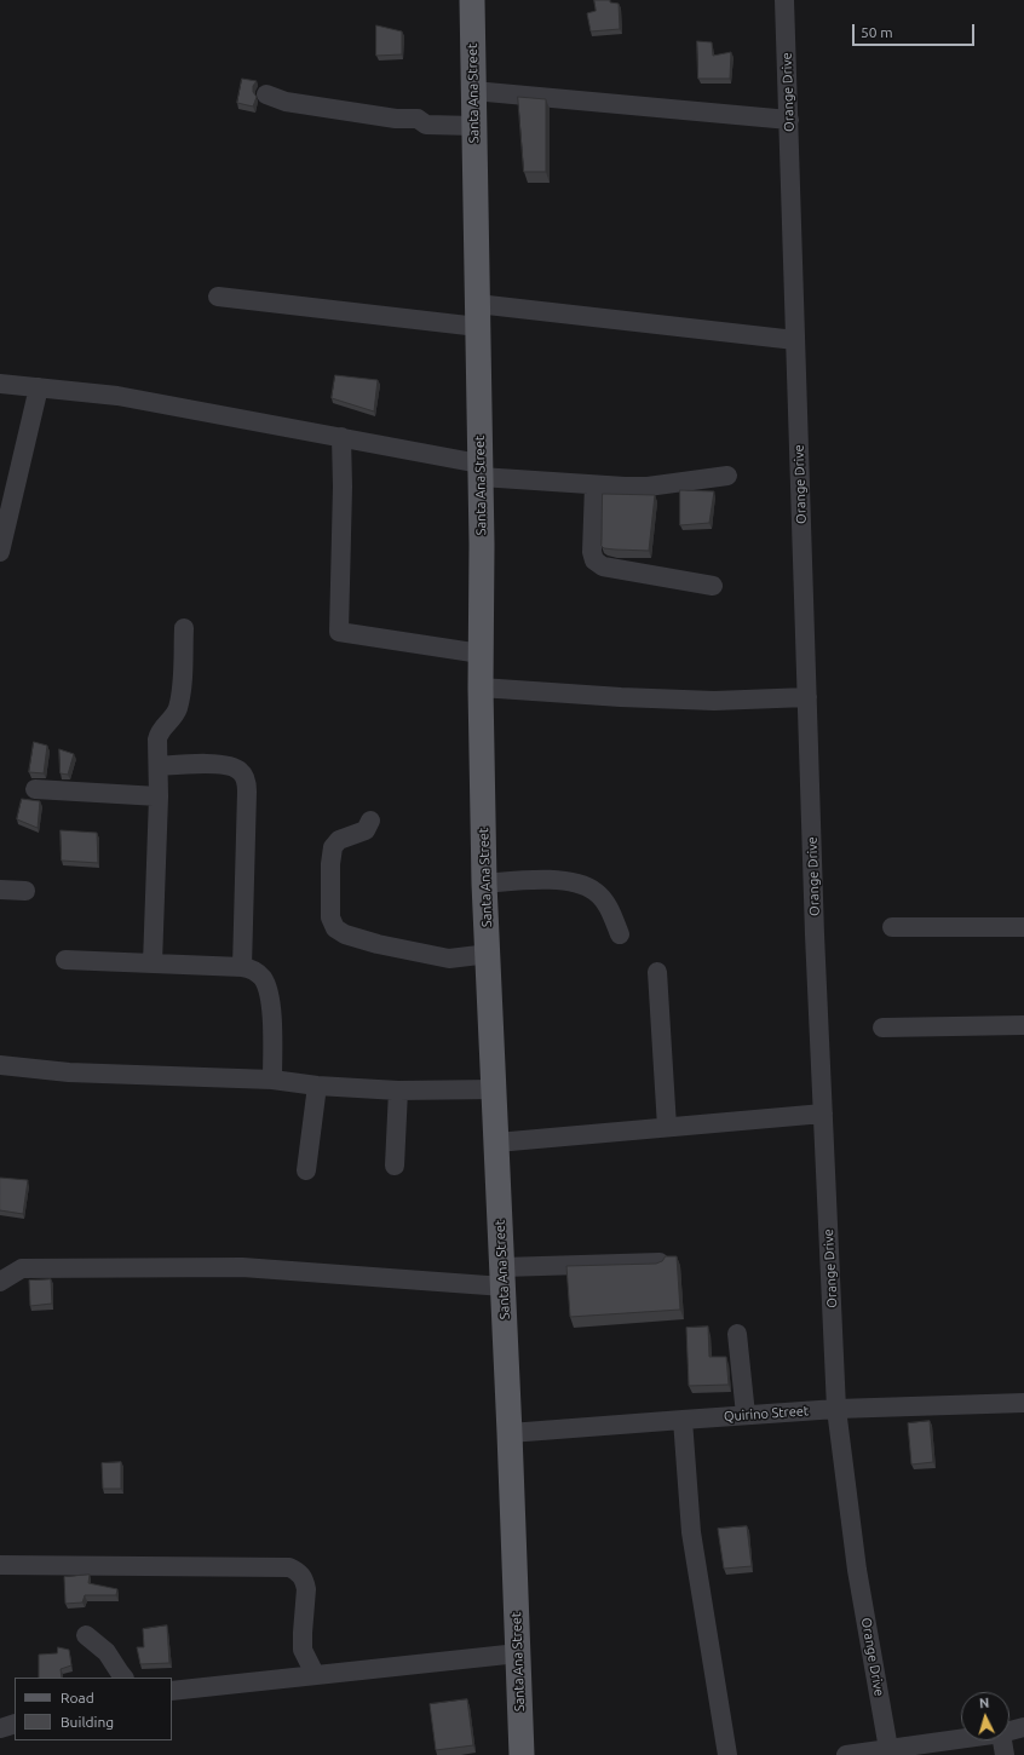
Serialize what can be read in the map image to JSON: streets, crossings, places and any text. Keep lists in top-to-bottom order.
{
  "streets": {
    "main road": ["Santa Ana Street"],
    "street": ["Orange Drive", "Quirino Street"]
  },
  "crossings": [
    ["Orange Drive", "Quirino Street"],
    ["Santa Ana Street", "Quirino Street"]
  ],
  "legend": ["Road", "Building"],
  "scale_bar": "50 m",
  "north": "top"
}
